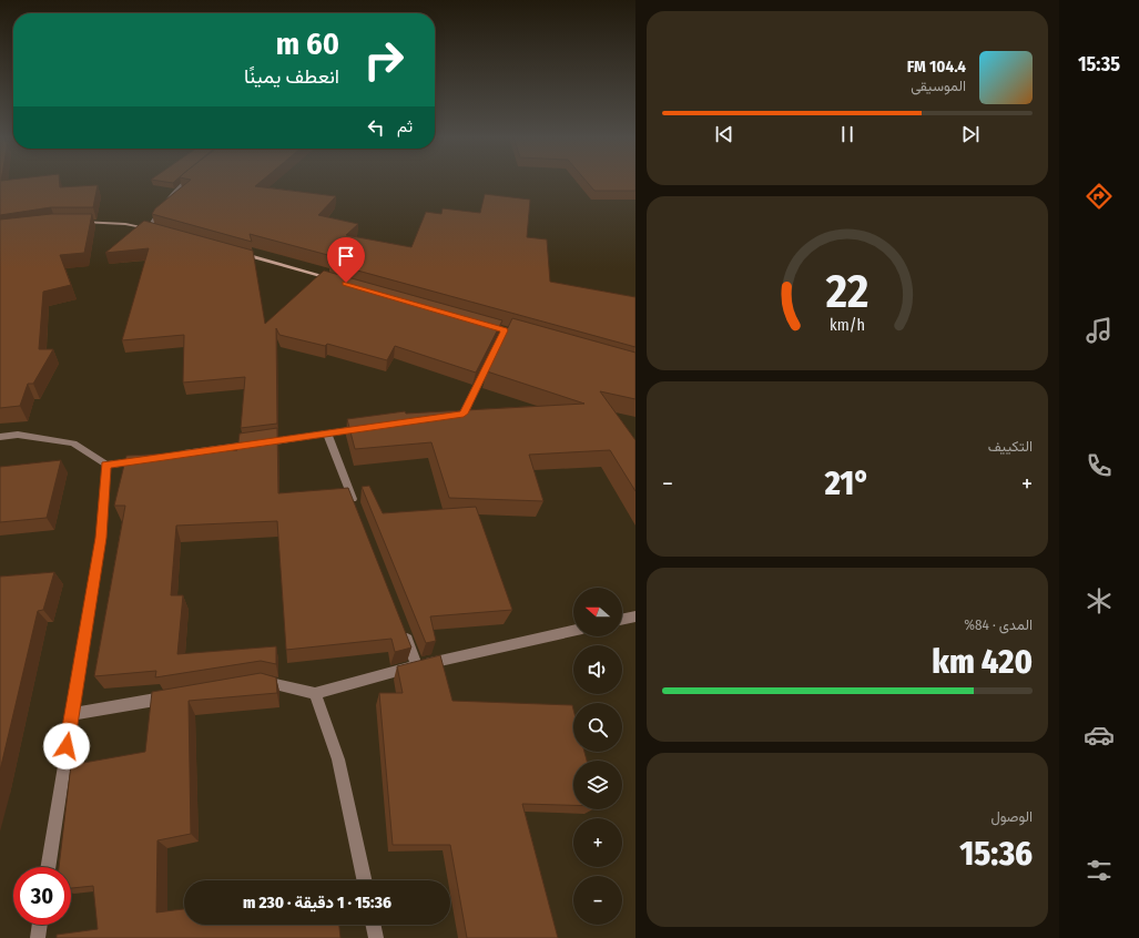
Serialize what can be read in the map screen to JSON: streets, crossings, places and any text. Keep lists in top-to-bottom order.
{
  "north": "left",
  "page": {
    "tabs": "15:35",
    "turn": ["60 m", "انعطف يمينًا"],
    "song": ["104.4 FM", "الموسيقى"],
    "then": "ثم",
    "tile": [
      "التكييف",
      ["المدى · 84%", "420 km"],
      ["الوصول", "15:36"]
    ],
    "heat": ["−", "21°", "+"],
    "map_buttons": ["+", "−"],
    "limit": "30",
    "trip": "15:36 · 1 دقيقة · 230 m",
    "gauge": ["22", "km/h"]
  }
}
